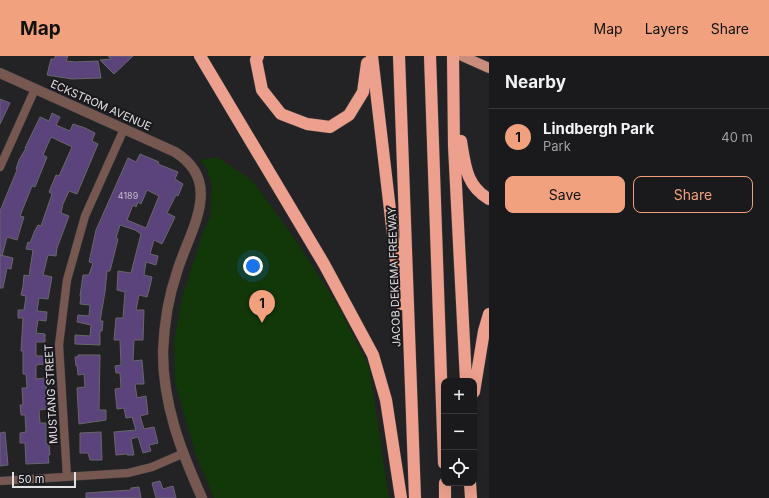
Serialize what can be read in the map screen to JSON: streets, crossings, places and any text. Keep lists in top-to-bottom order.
{
  "streets": {
    "highway": ["JACOB DEKEMA FREEWAY"],
    "street": ["ECKSTROM AVENUE", "MUSTANG STREET"]
  },
  "crossings": [
    ["ECKSTROM AVENUE", "MUSTANG STREET"]
  ],
  "house_numbers": ["4189"],
  "scale_bar": "50 m",
  "page": {
    "header": "Map",
    "nav": ["Map", "Layers", "Share"],
    "heading": "Nearby",
    "list": [
      {
        "mark": "1",
        "name": "Lindbergh Park",
        "note": "Park",
        "value": "40 m"
      }
    ],
    "buttons": ["Save", "Share"],
    "pins": "1",
    "map_buttons": ["+", "−"],
    "scale": "50 m"
  }
}
